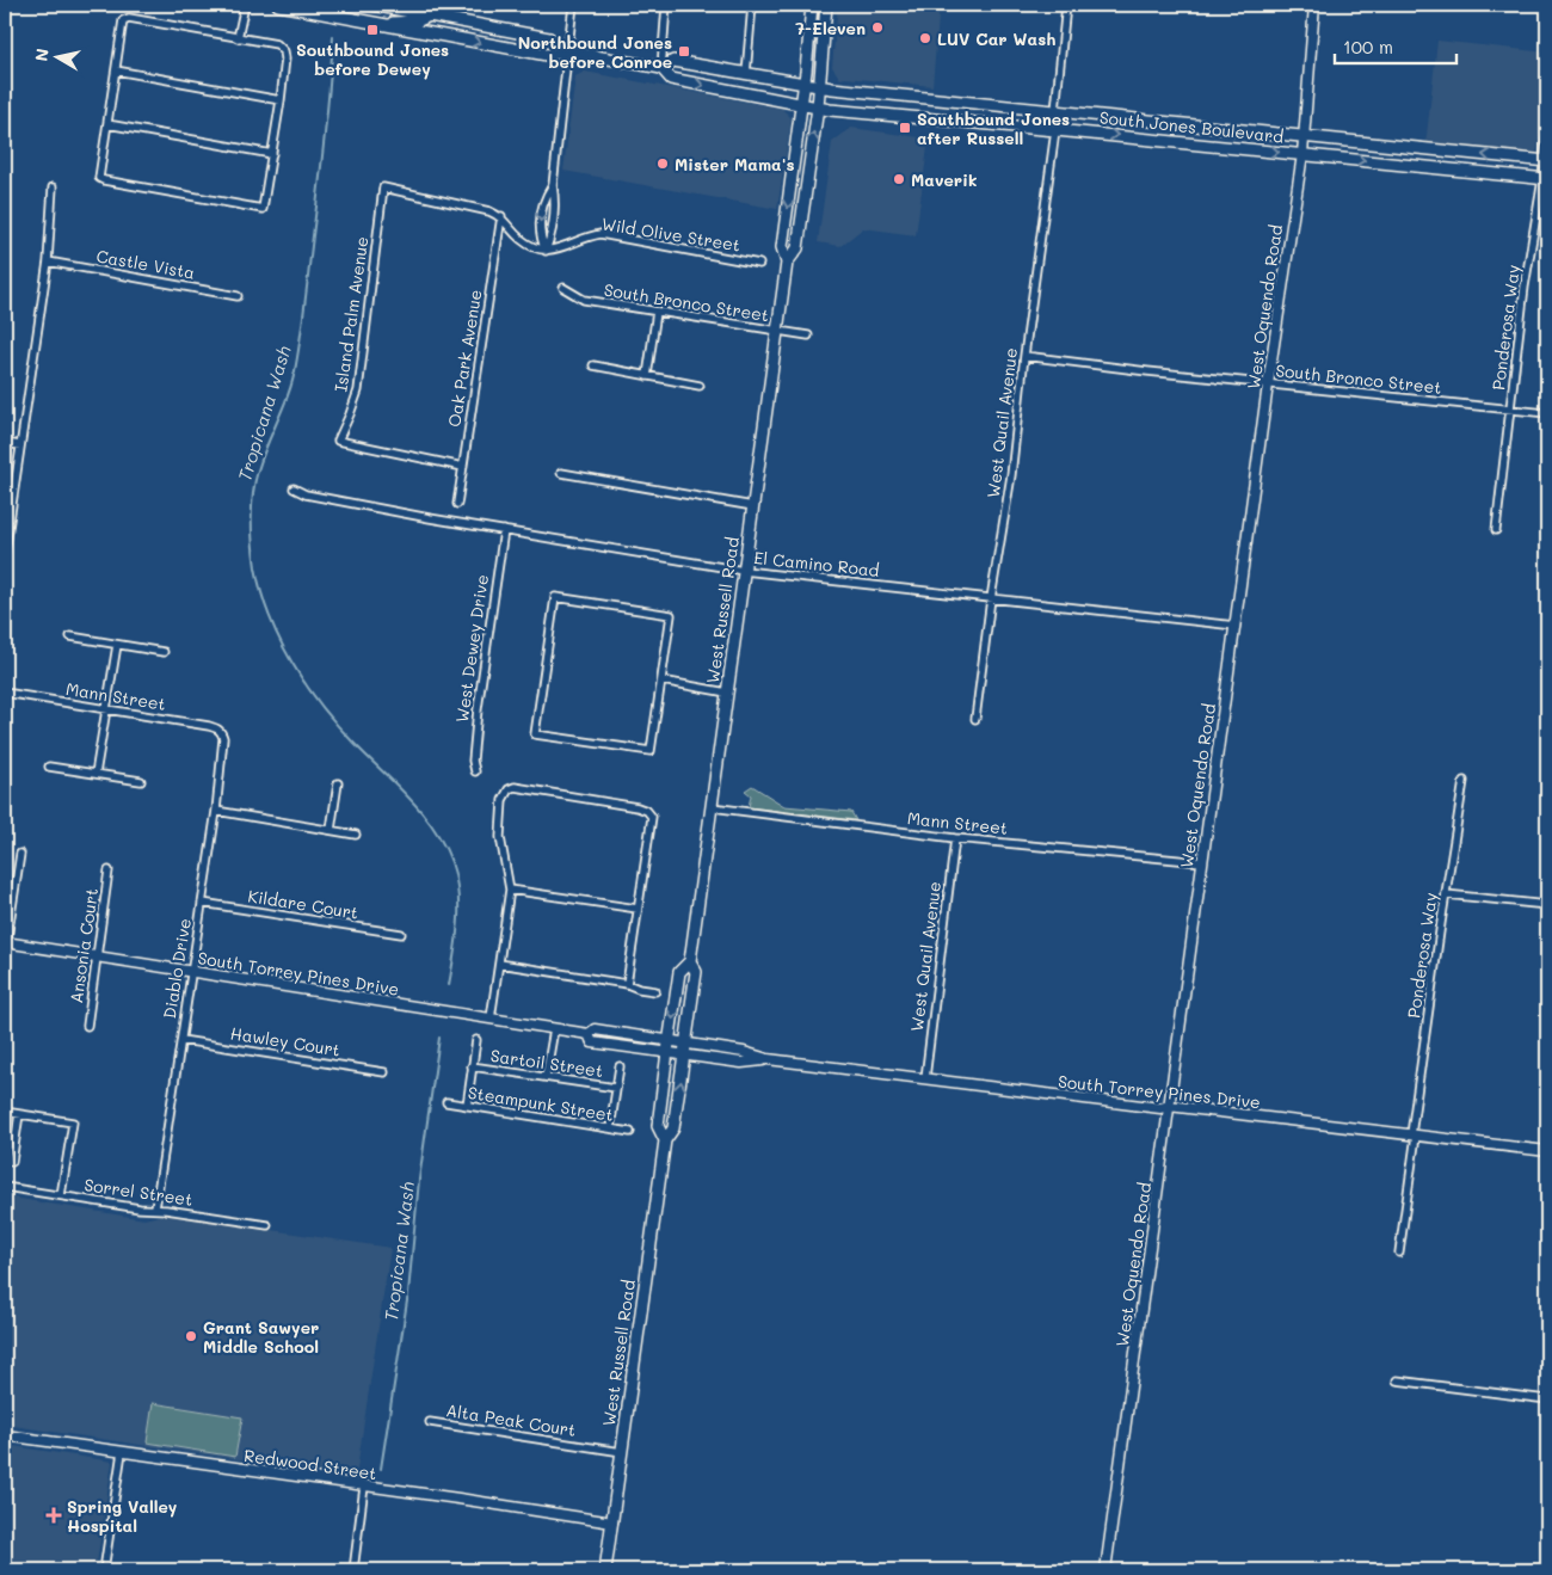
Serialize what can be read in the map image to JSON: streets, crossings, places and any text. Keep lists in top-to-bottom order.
{
  "streets": {
    "main road": ["South Jones Boulevard", "West Russell Road"],
    "street": [
      "Wild Olive Street",
      "Castle Vista",
      "South Bronco Street",
      "West Oquendo Road",
      "Island Palm Avenue",
      "Ponderosa Way",
      "Oak Park Avenue",
      "West Quail Avenue",
      "El Camino Road",
      "West Dewey Drive",
      "Mann Street",
      "Kildare Court",
      "Ansonia Court",
      "Diablo Drive",
      "South Torrey Pines Drive",
      "Hawley Court",
      "Sartoil Street",
      "Steampunk Street",
      "Sorrel Street",
      "Alta Peak Court",
      "Redwood Street"
    ]
  },
  "crossings": [
    ["South Jones Boulevard", "West Oquendo Road"],
    ["South Jones Boulevard", "Ponderosa Way"],
    ["South Jones Boulevard", "West Quail Avenue"],
    ["South Jones Boulevard", "West Russell Road"],
    ["South Bronco Street", "West Oquendo Road"],
    ["South Bronco Street", "Ponderosa Way"],
    ["South Bronco Street", "West Quail Avenue"],
    ["South Bronco Street", "West Russell Road"],
    ["West Oquendo Road", "El Camino Road"],
    ["West Oquendo Road", "Mann Street"],
    ["West Oquendo Road", "South Torrey Pines Drive"],
    ["Island Palm Avenue", "Oak Park Avenue"],
    ["Ponderosa Way", "South Torrey Pines Drive"],
    ["West Quail Avenue", "El Camino Road"],
    ["West Quail Avenue", "Mann Street"],
    ["West Quail Avenue", "South Torrey Pines Drive"],
    ["El Camino Road", "West Russell Road"],
    ["El Camino Road", "West Dewey Drive"],
    ["West Russell Road", "Mann Street"],
    ["West Russell Road", "South Torrey Pines Drive"],
    ["West Russell Road", "Alta Peak Court"],
    ["West Russell Road", "Redwood Street"],
    ["Mann Street", "Diablo Drive"],
    ["Kildare Court", "Diablo Drive"],
    ["Ansonia Court", "South Torrey Pines Drive"],
    ["Diablo Drive", "South Torrey Pines Drive"],
    ["Diablo Drive", "Hawley Court"],
    ["Diablo Drive", "Sorrel Street"]
  ],
  "water": ["Tropicana Wash"],
  "places": {
    "other": [
      "7-Eleven",
      "LUV Car Wash",
      "Mister Mama's",
      "Maverik",
      "Grant Sawyer Middle School"
    ],
    "transit": ["Southbound Jones before Dewey", "Northbound Jones before Conroe", "Southbound Jones after Russell"],
    "health": ["Spring Valley Hospital"]
  },
  "scale_bar": "100 m",
  "north": "left"
}
